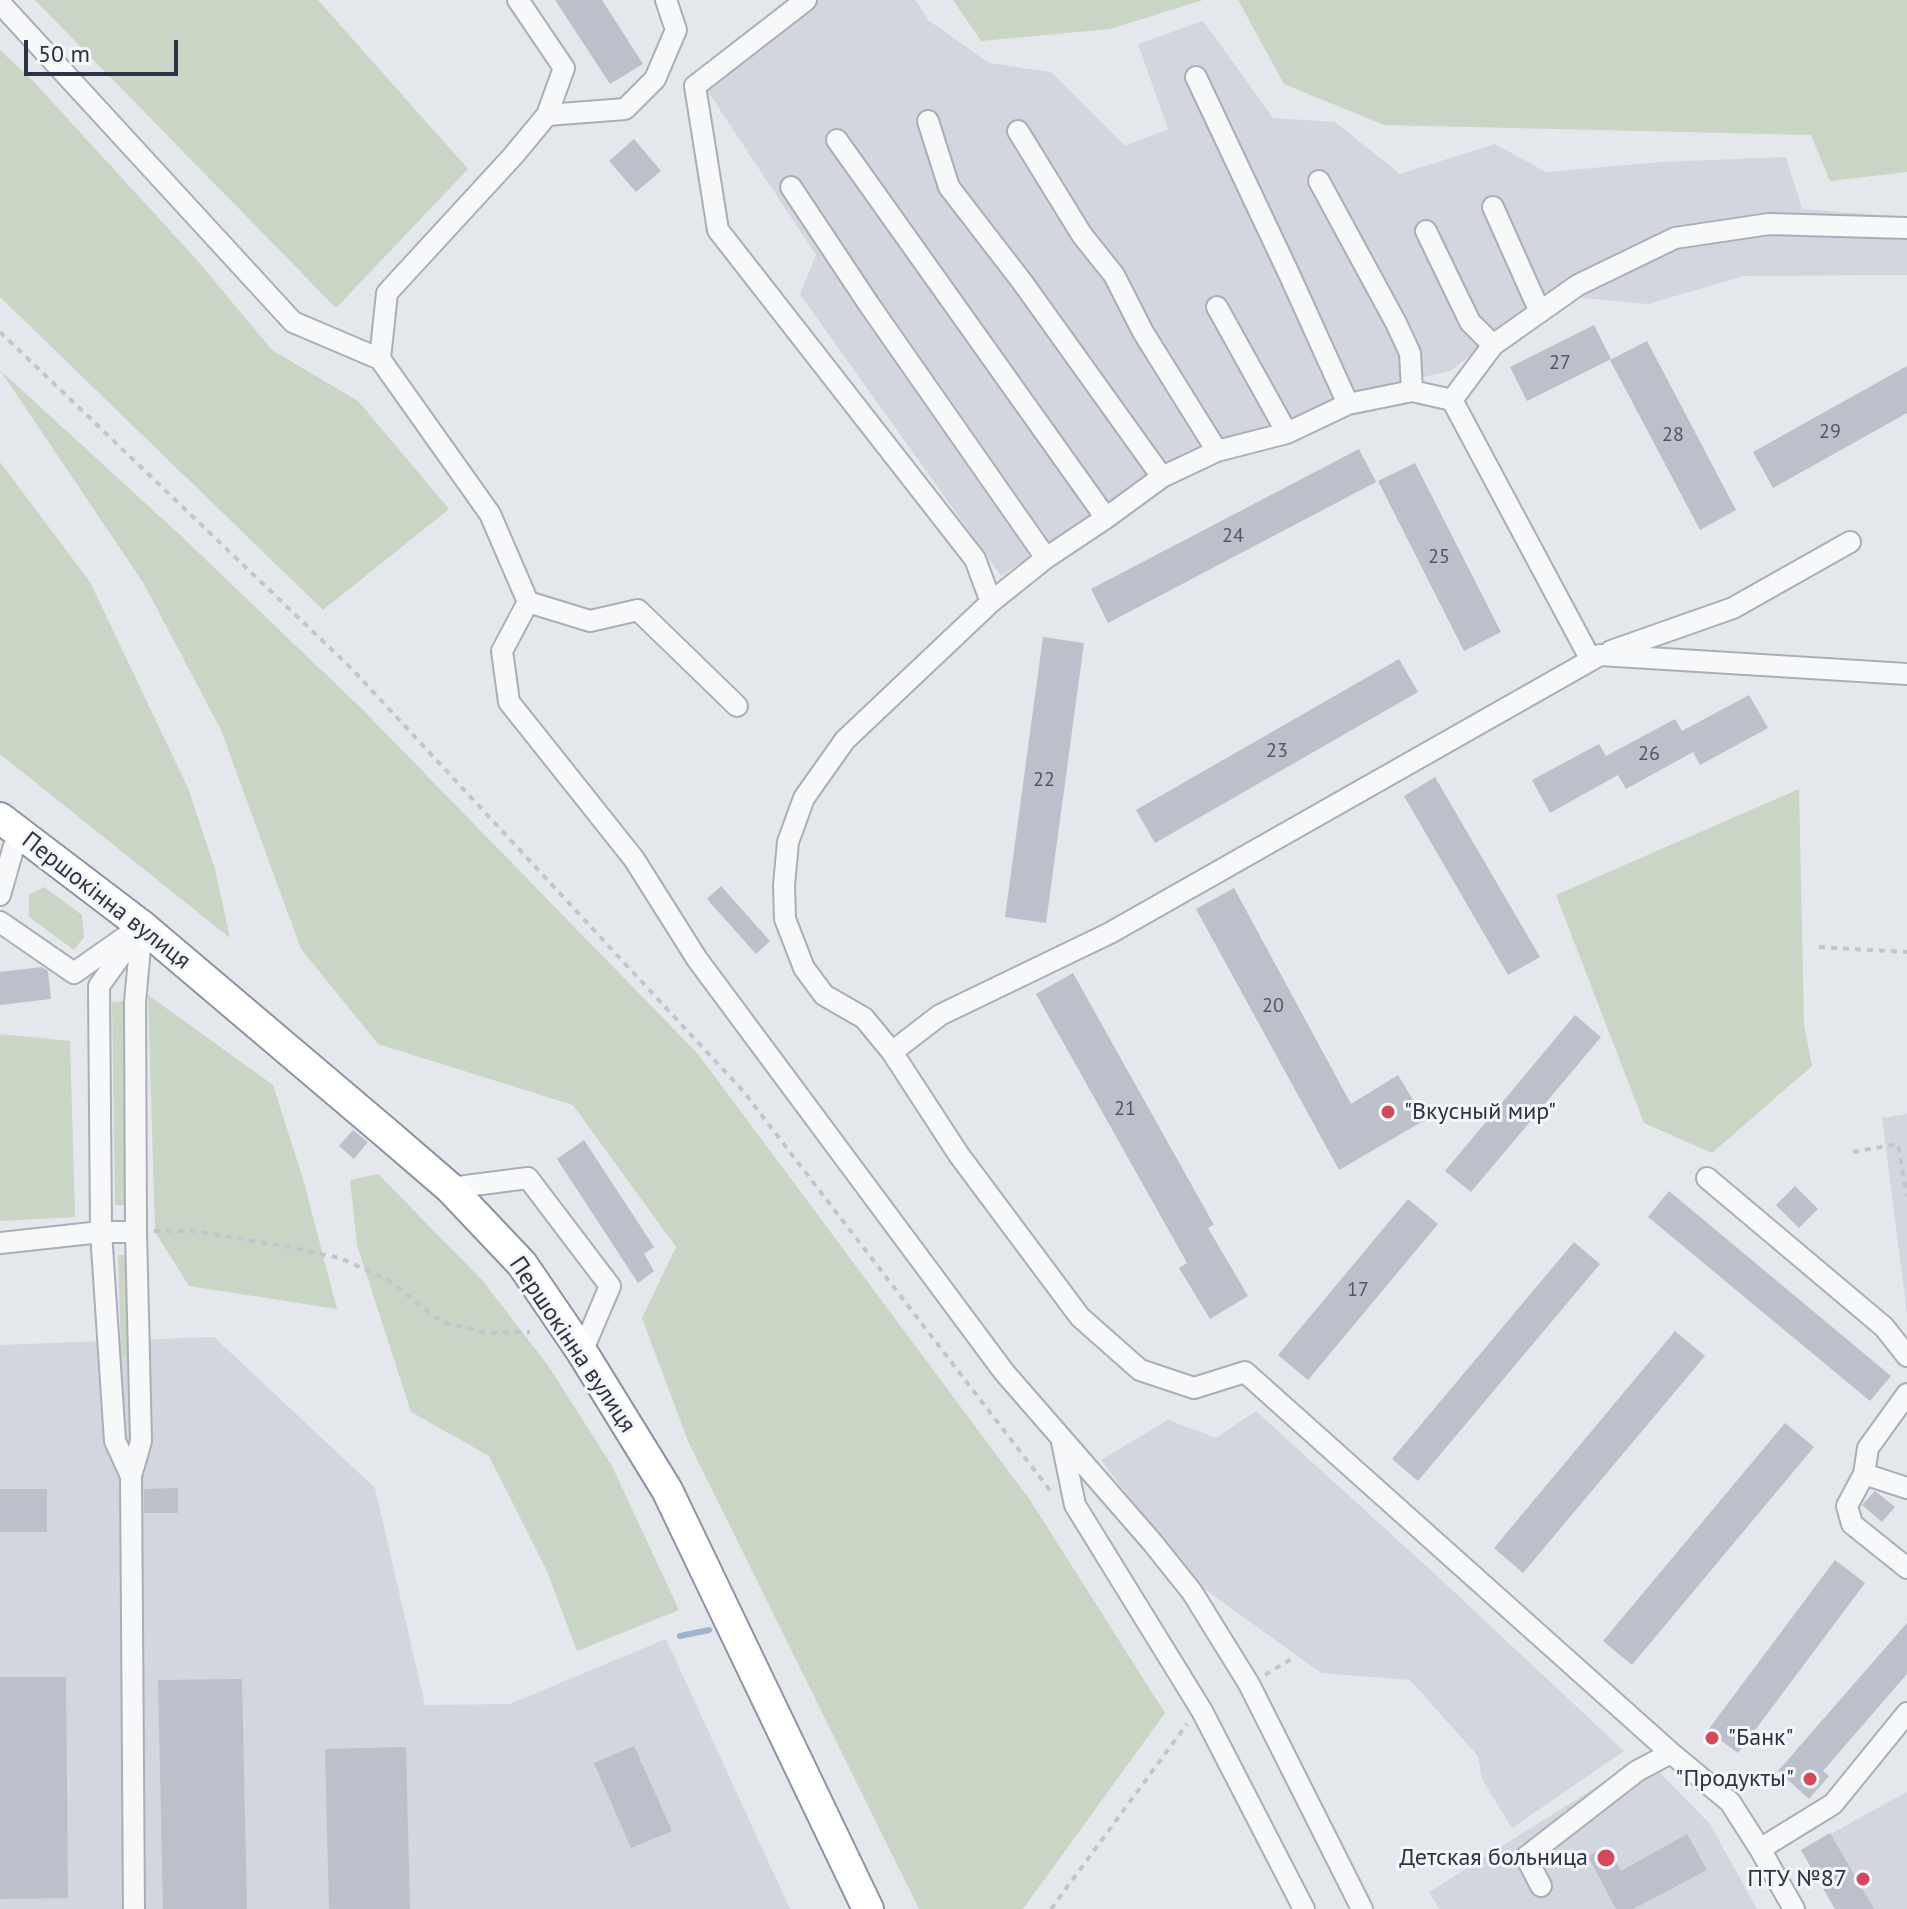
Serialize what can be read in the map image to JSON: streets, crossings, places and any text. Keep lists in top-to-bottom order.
{
  "streets": {
    "highway": ["Першокінна вулиця"]
  },
  "places": [
    "\"Вкусный мир\"",
    "\"Банк\"",
    "\"Продукты\"",
    "Детская больница",
    "ПТУ №87"
  ],
  "house_numbers": [
    "27",
    "29",
    "28",
    "24",
    "25",
    "23",
    "26",
    "22",
    "20",
    "21",
    "17"
  ],
  "scale_bar": "50 m"
}
